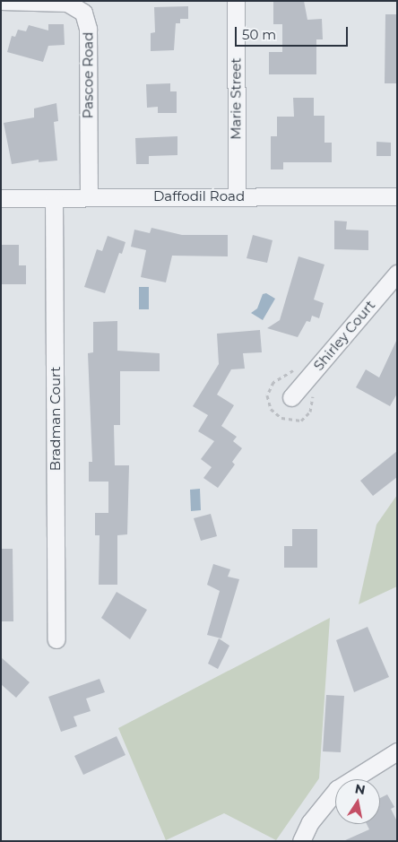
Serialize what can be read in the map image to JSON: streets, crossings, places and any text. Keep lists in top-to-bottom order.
{
  "streets": {
    "street": [
      "Pascoe Road",
      "Marie Street",
      "Daffodil Road",
      "Shirley Court",
      "Bradman Court"
    ]
  },
  "crossings": [
    ["Pascoe Road", "Daffodil Road"],
    ["Marie Street", "Daffodil Road"],
    ["Daffodil Road", "Bradman Court"]
  ],
  "scale_bar": "50 m",
  "north": "top"
}
